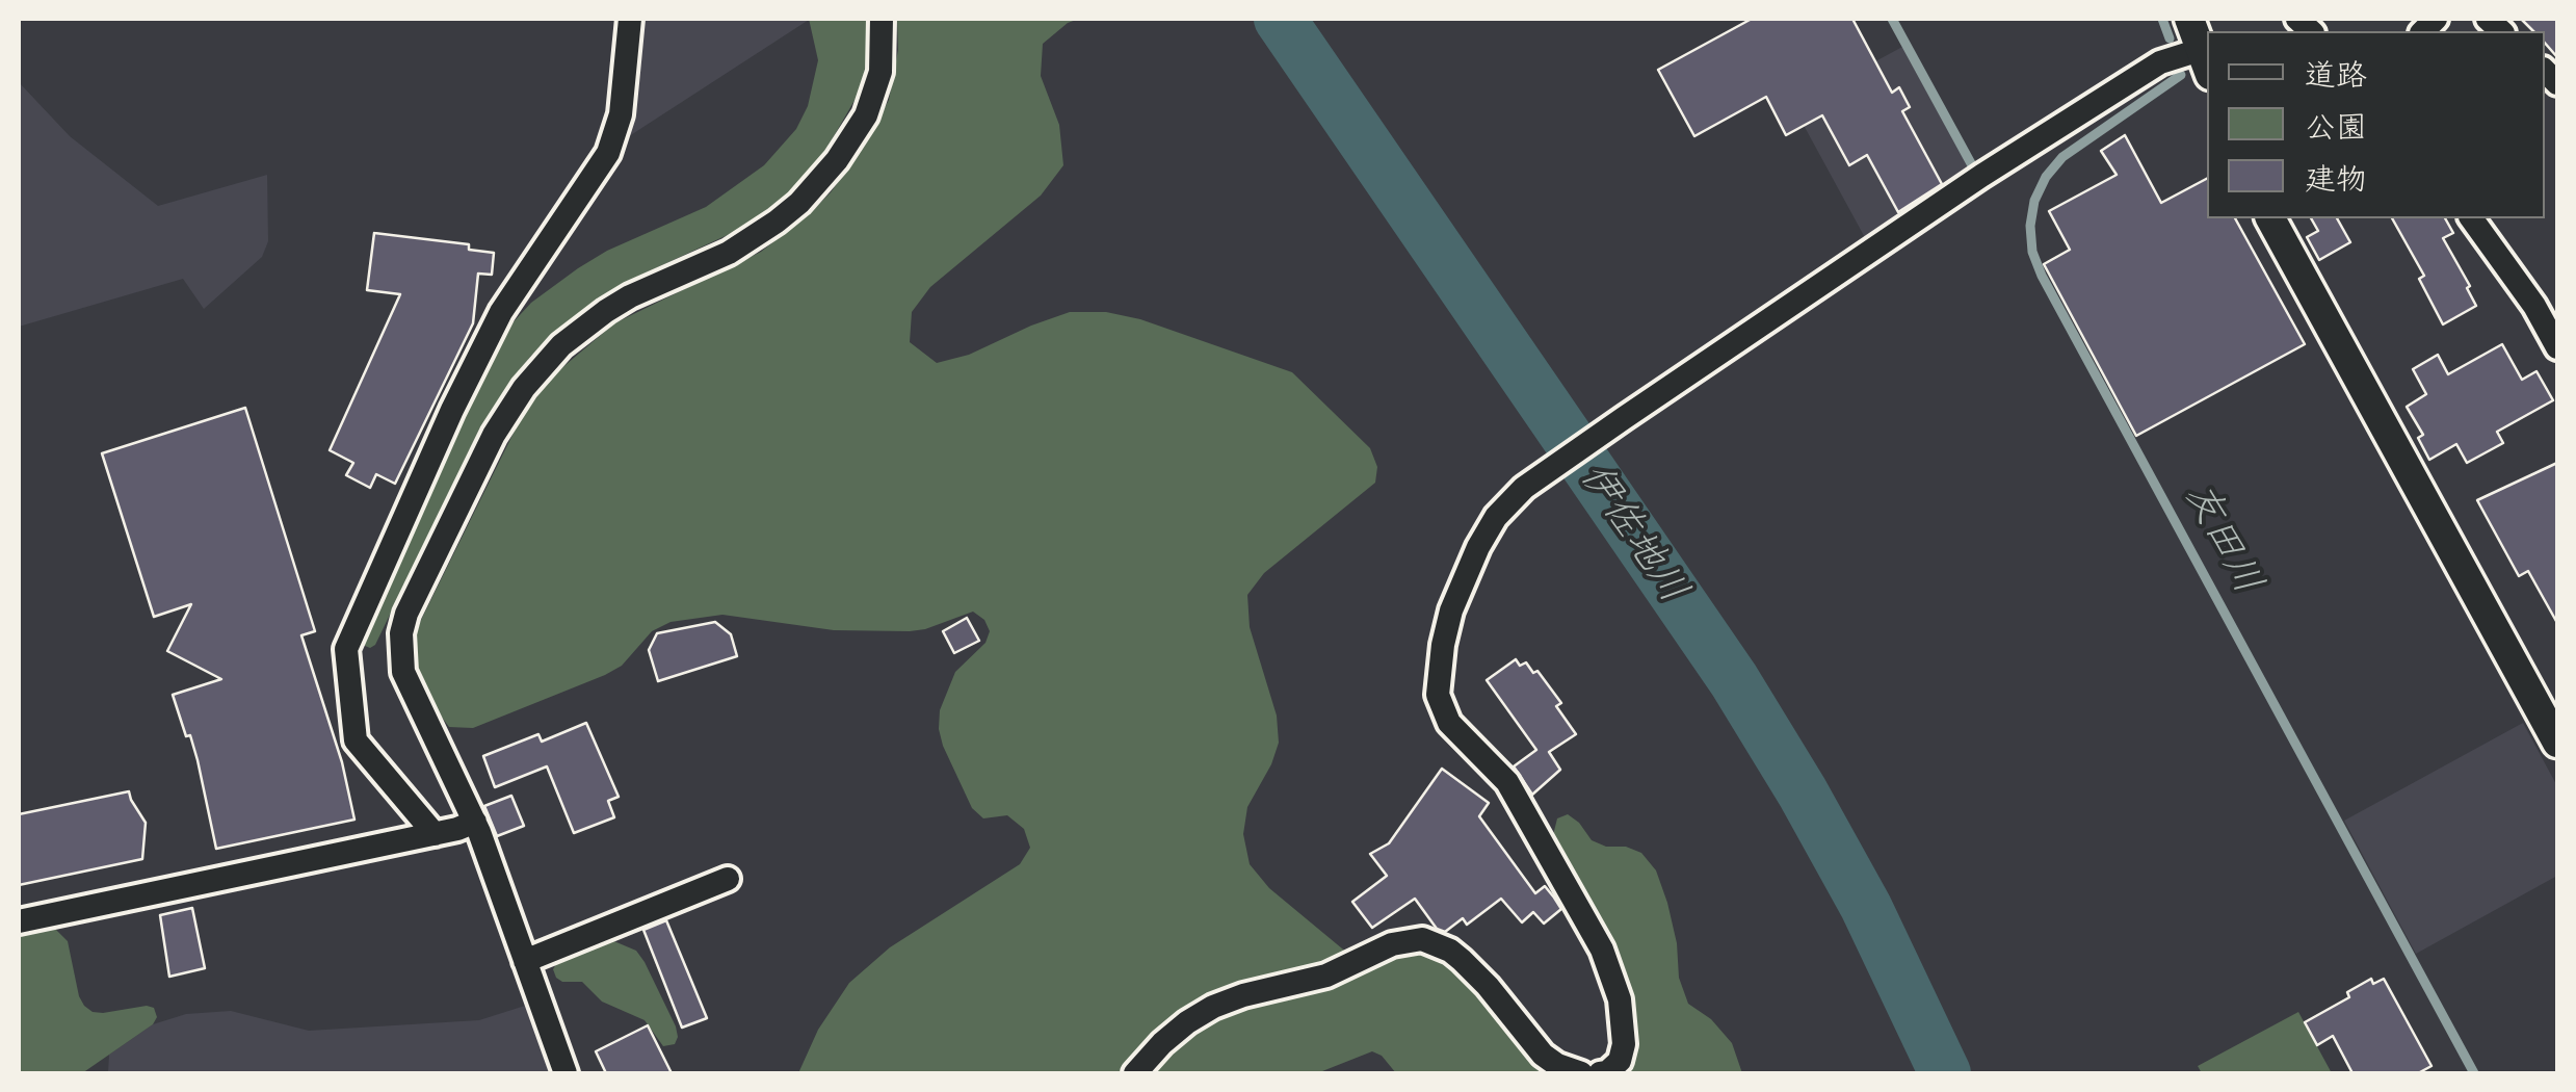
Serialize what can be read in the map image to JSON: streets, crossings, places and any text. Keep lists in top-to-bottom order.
{
  "water": ["伊佐地川", "友田川"],
  "legend": ["道路", "公園", "建物"]
}
